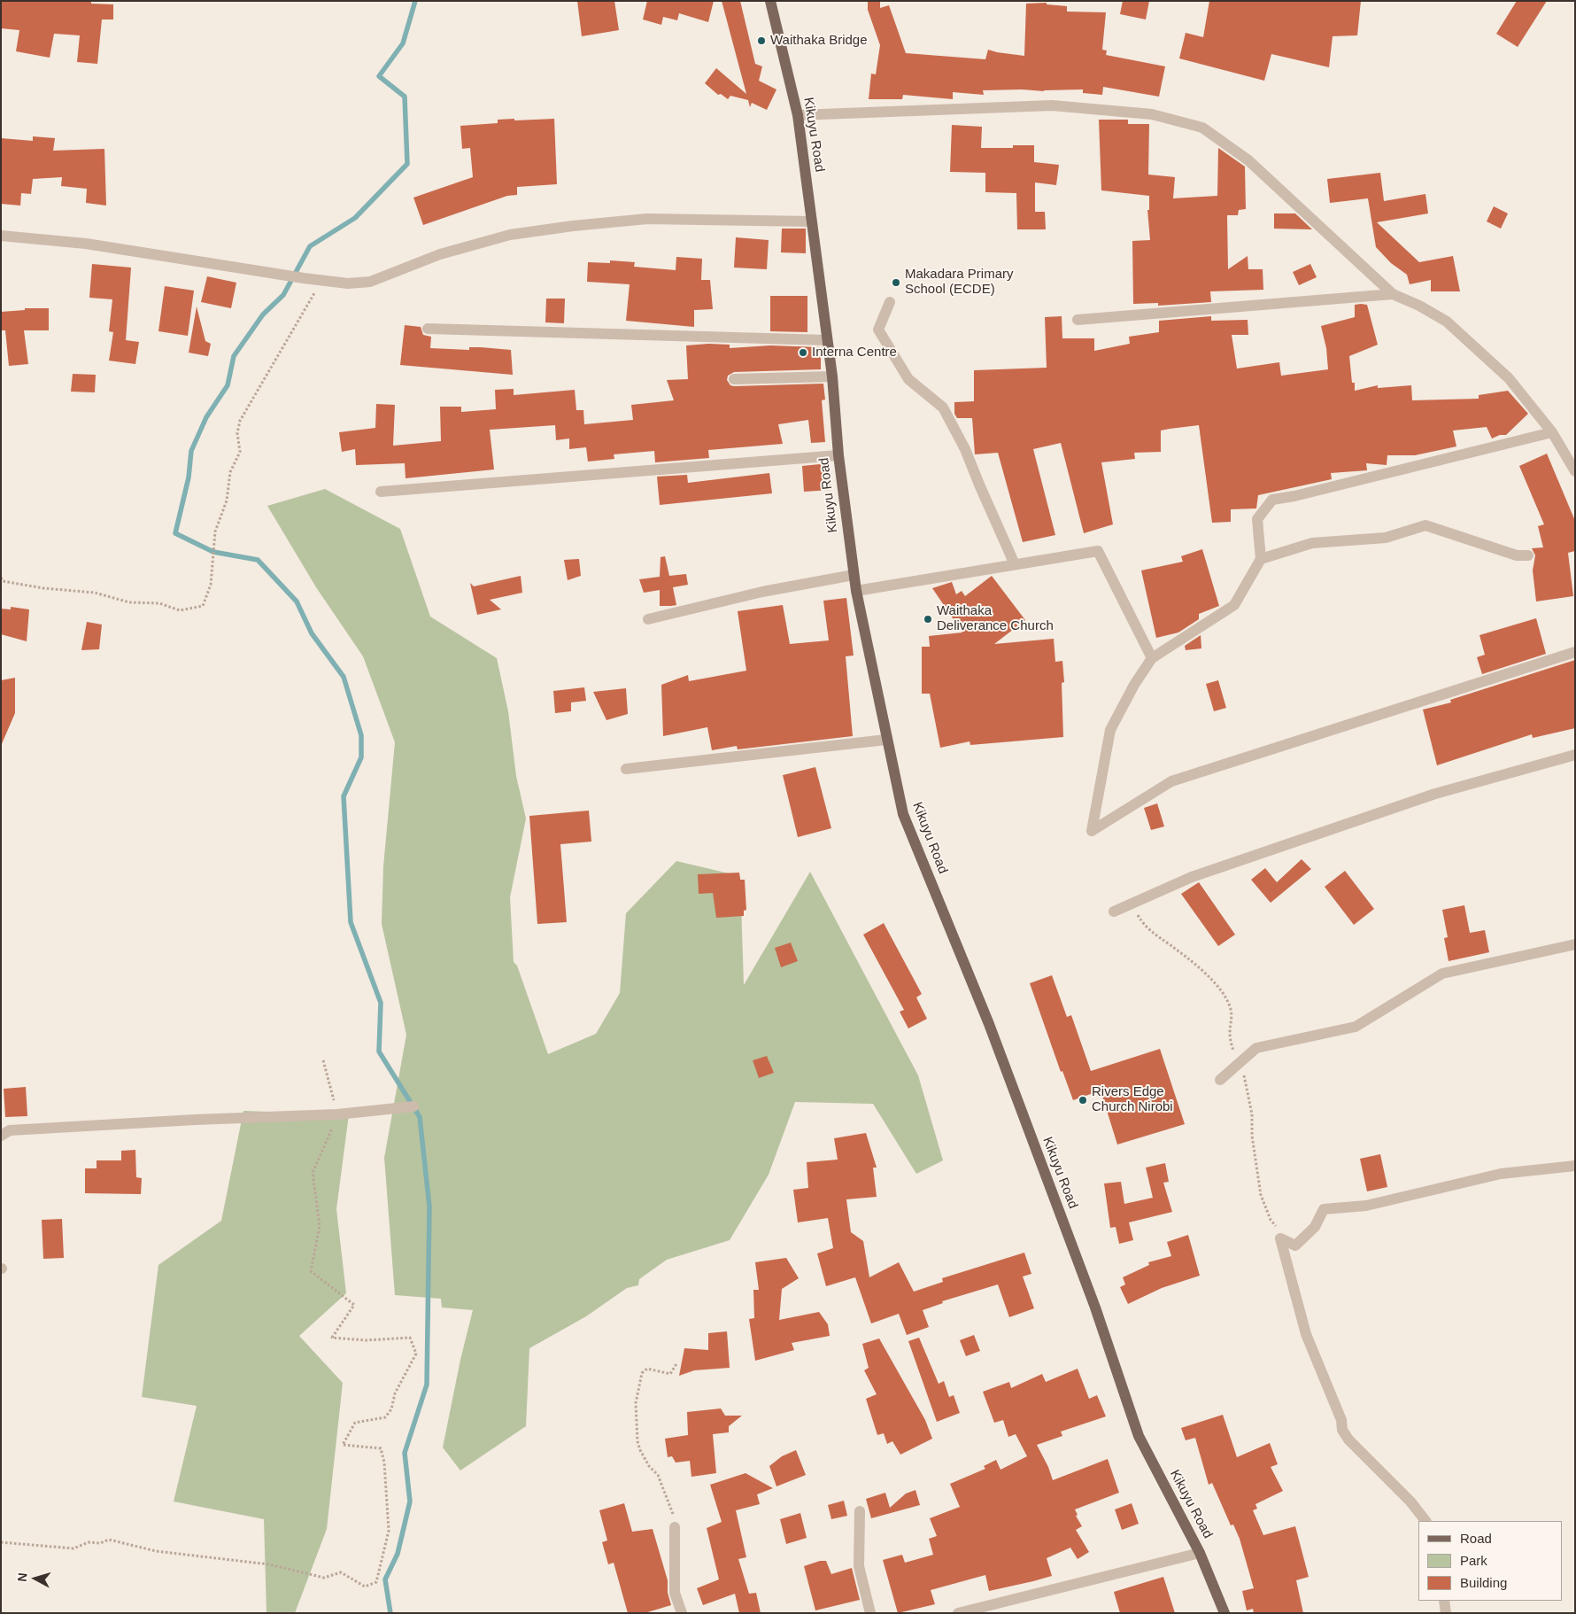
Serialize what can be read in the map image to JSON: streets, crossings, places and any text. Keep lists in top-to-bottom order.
{
  "streets": {
    "main road": ["Kikuyu Road"]
  },
  "places": [
    "Waithaka Bridge",
    "Makadara Primary School (ECDE)",
    "Interna Centre",
    "Waithaka Deliverance Church",
    "Rivers Edge Church Nirobi"
  ],
  "legend": ["Road", "Park", "Building"],
  "north": "left"
}
